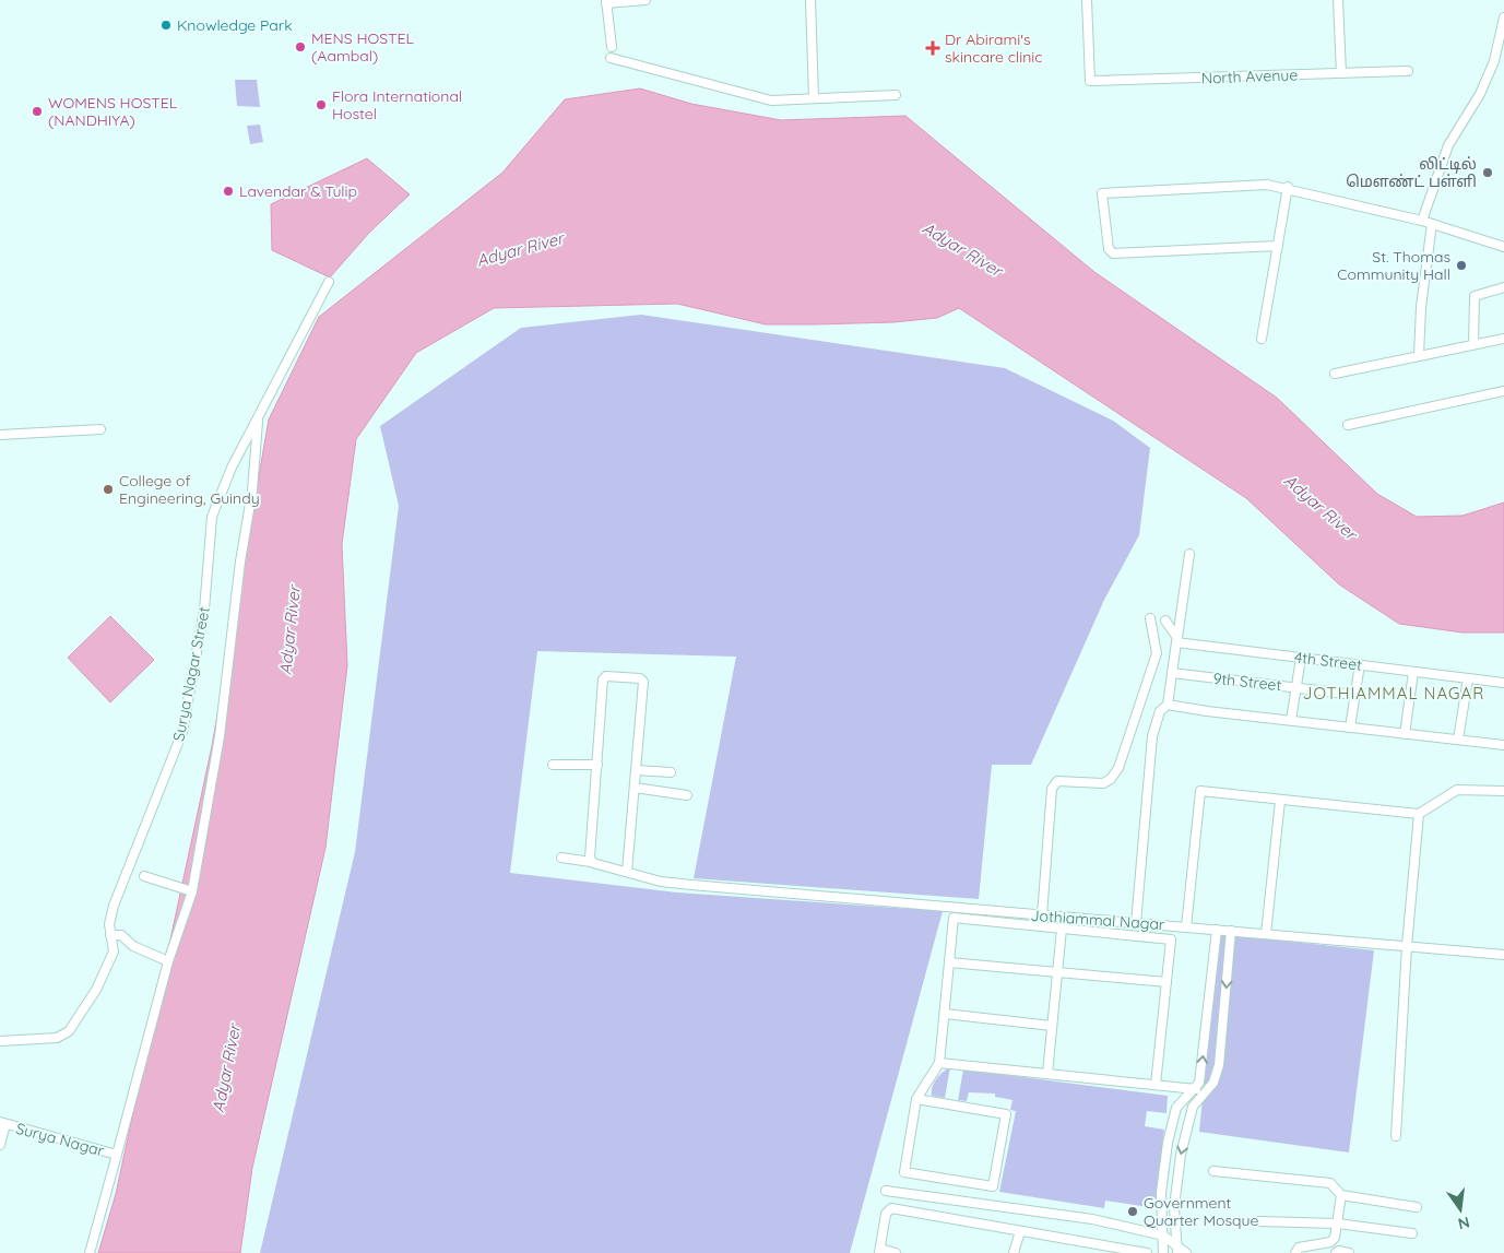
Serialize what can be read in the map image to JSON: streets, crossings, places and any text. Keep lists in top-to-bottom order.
{
  "streets": {
    "street": [
      "North Avenue",
      "4th Street",
      "Surya Nagar Street",
      "9th Street",
      "Jothiammal Nagar",
      "Surya Nagar"
    ]
  },
  "districts": ["JOTHIAMMAL NAGAR"],
  "water": ["Adyar River"],
  "places": {
    "other": [
      "Knowledge Park",
      "MENS HOSTEL (Aambal)",
      "Flora International Hostel",
      "WOMENS HOSTEL (NANDHIYA)",
      "லிட்டில் மௌண்ட் பள்ளி",
      "Lavendar & Tulip",
      "St. Thomas Community Hall",
      "College of Engineering, Guindy",
      "Government Quarter Mosque"
    ],
    "health": ["Dr Abirami's skincare clinic"]
  },
  "north": "bottom"
}
